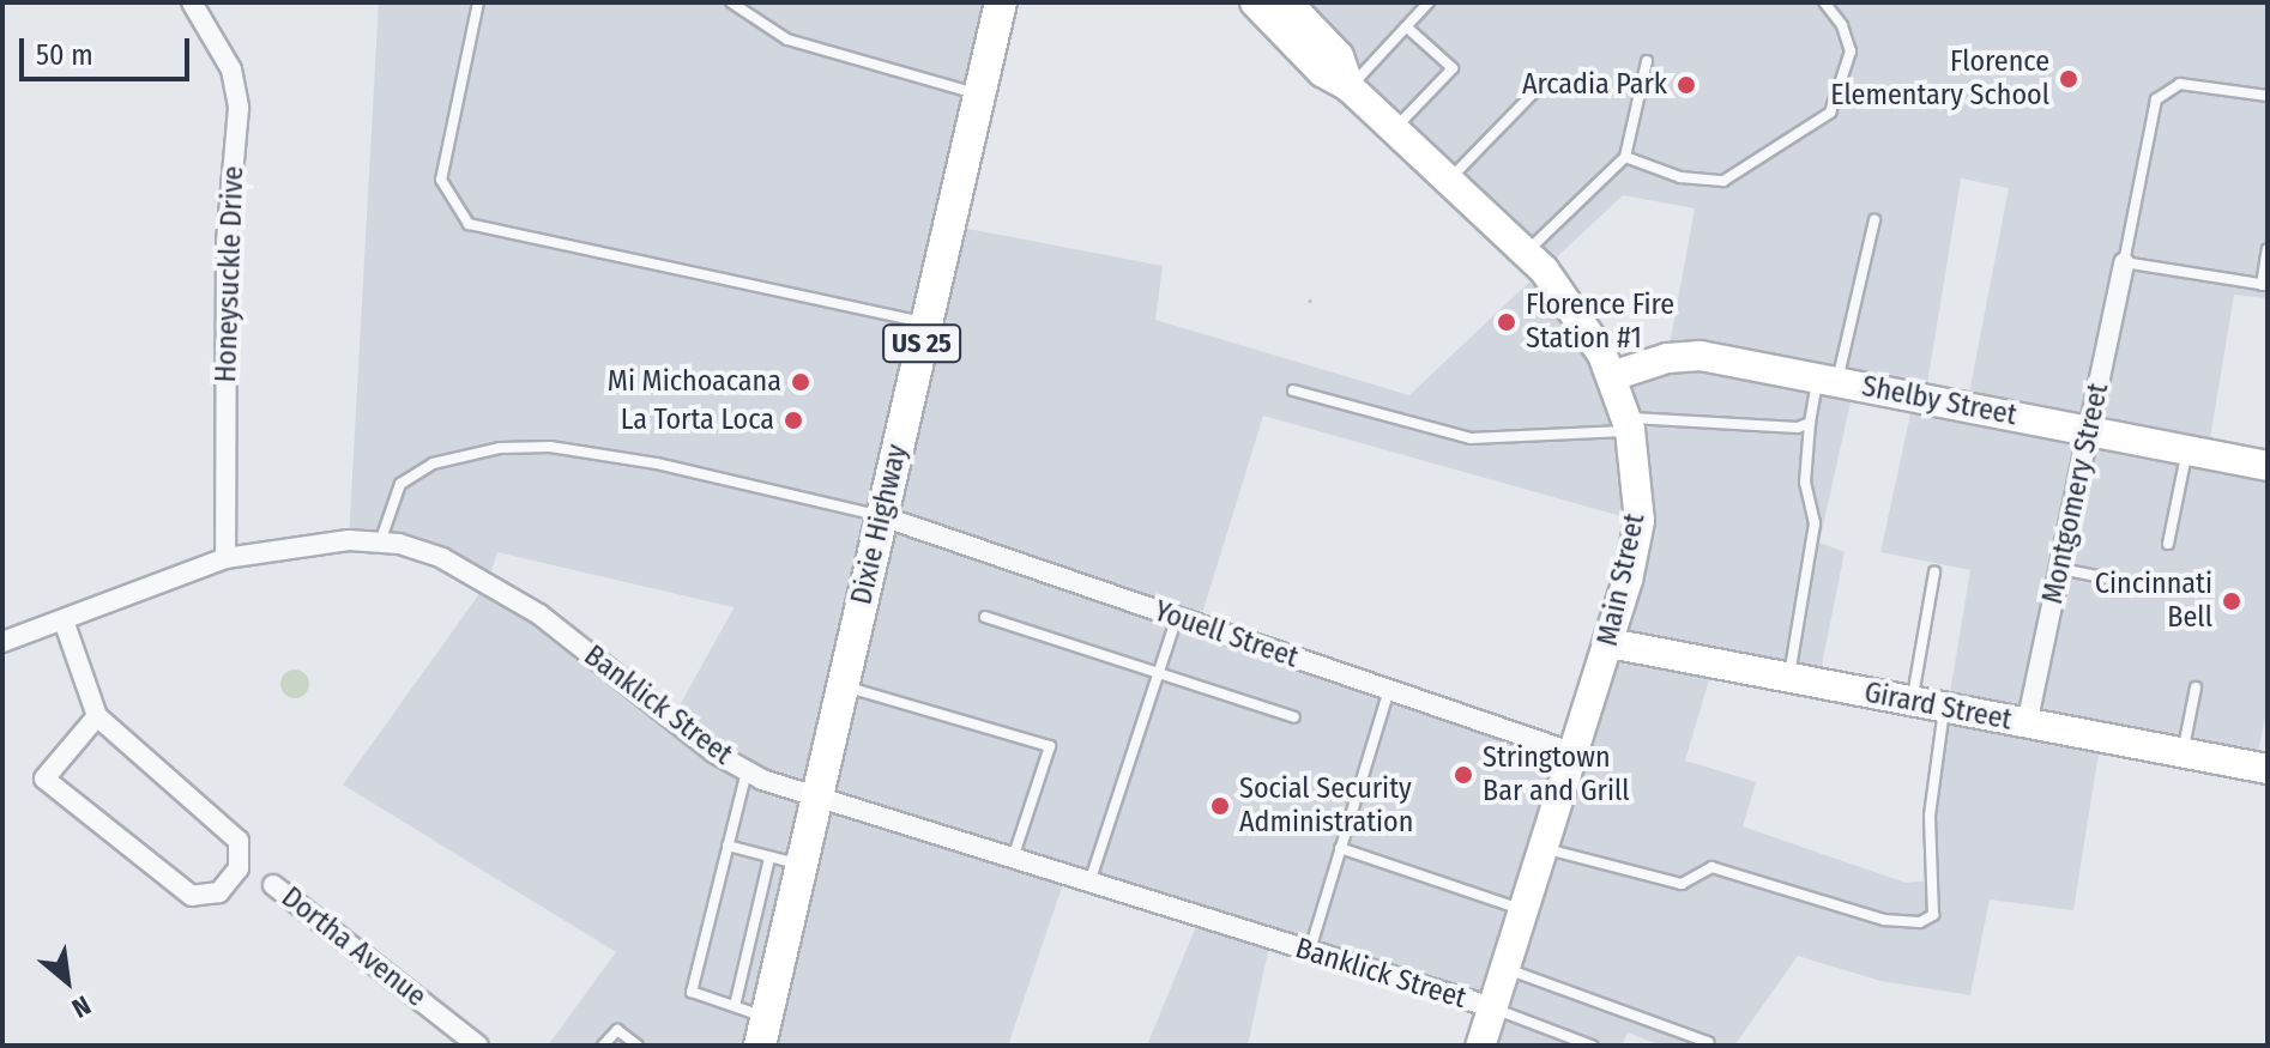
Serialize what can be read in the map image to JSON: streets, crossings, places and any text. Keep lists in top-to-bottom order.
{
  "streets": {
    "main road": ["US 25", "Dixie Highway"],
    "street": [
      "Honeysuckle Drive",
      "Shelby Street",
      "Montgomery Street",
      "Main Street",
      "Youell Street",
      "Banklick Street",
      "Girard Street",
      "Dortha Avenue"
    ]
  },
  "crossings": [
    ["Honeysuckle Drive", "Banklick Street"],
    ["Shelby Street", "Montgomery Street"],
    ["Shelby Street", "Main Street"],
    ["Montgomery Street", "Girard Street"],
    ["Dixie Highway", "Youell Street"],
    ["Dixie Highway", "Banklick Street"],
    ["Main Street", "Youell Street"],
    ["Main Street", "Banklick Street"],
    ["Main Street", "Girard Street"]
  ],
  "places": [
    "Florence Elementary School",
    "Arcadia Park",
    "Florence Fire Station #1",
    "Mi Michoacana",
    "La Torta Loca",
    "Cincinnati Bell",
    "Stringtown Bar and Grill",
    "Social Security Administration"
  ],
  "scale_bar": "50 m",
  "north": "bottom right"
}
